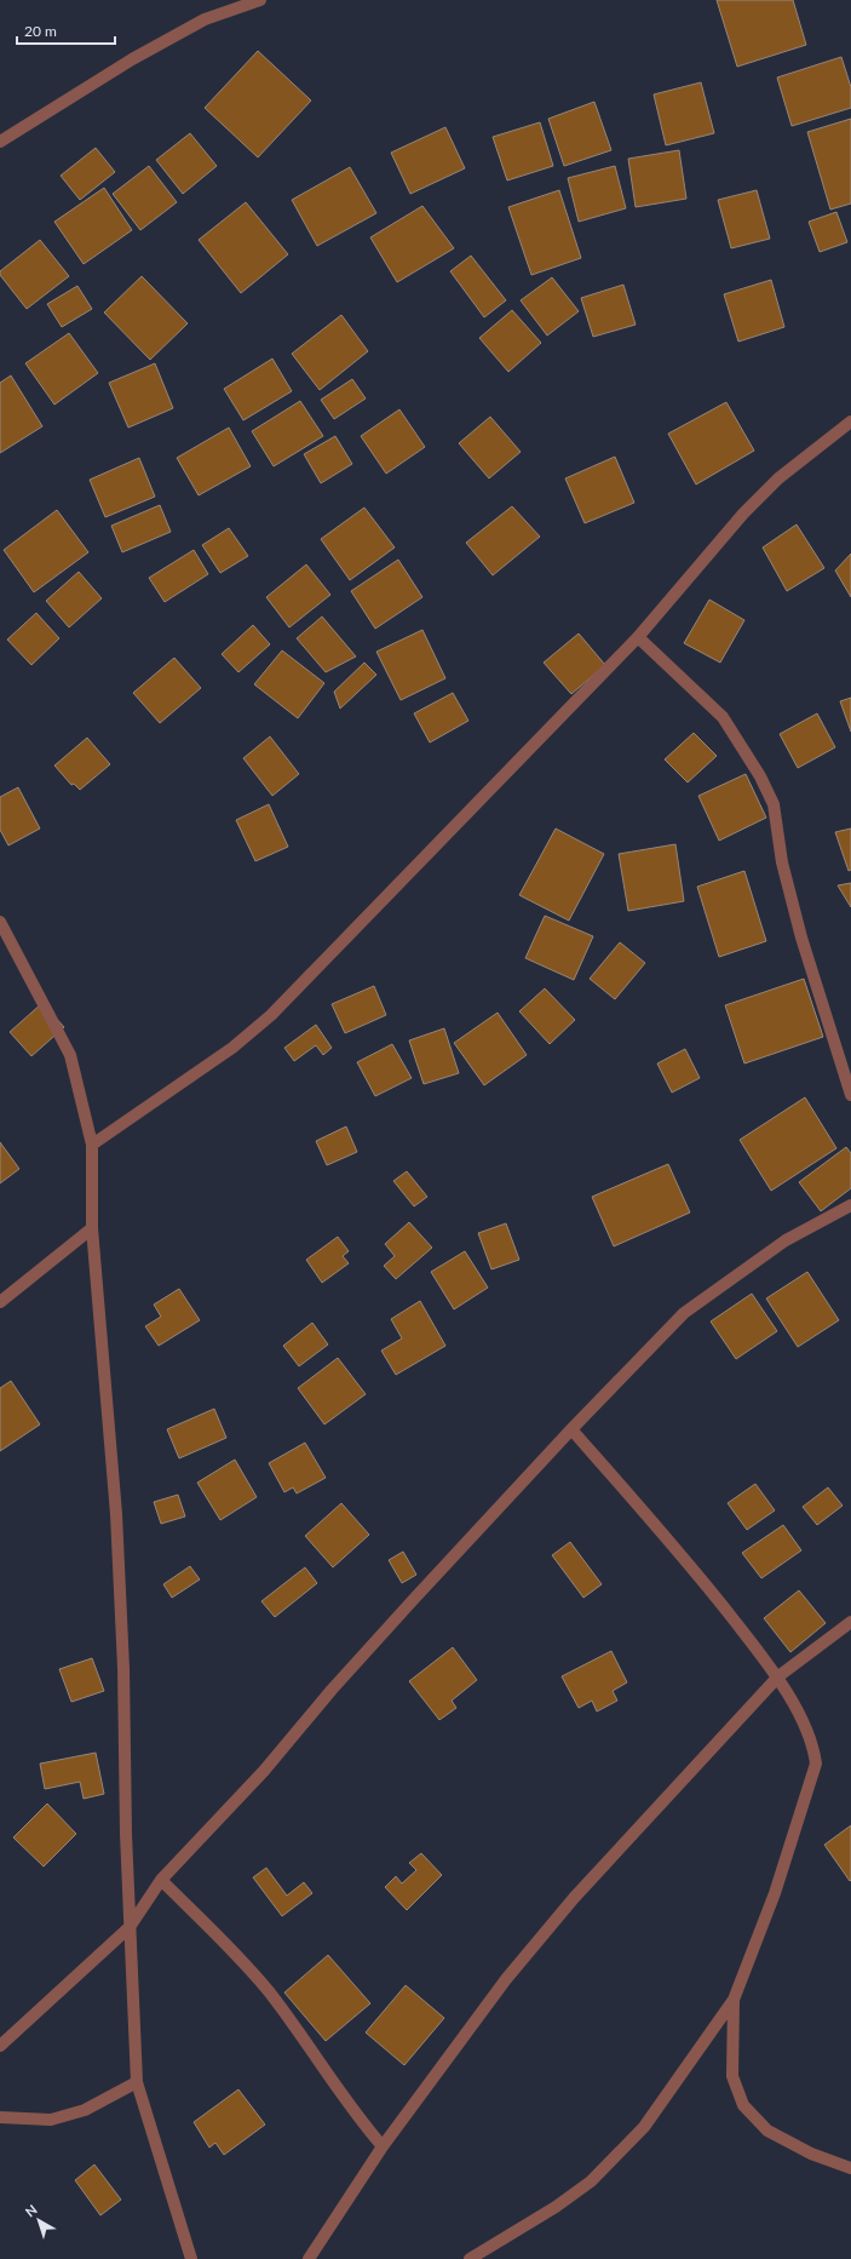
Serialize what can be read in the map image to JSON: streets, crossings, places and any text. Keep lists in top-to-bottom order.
{
  "scale_bar": "20 m",
  "north": "top left"
}
